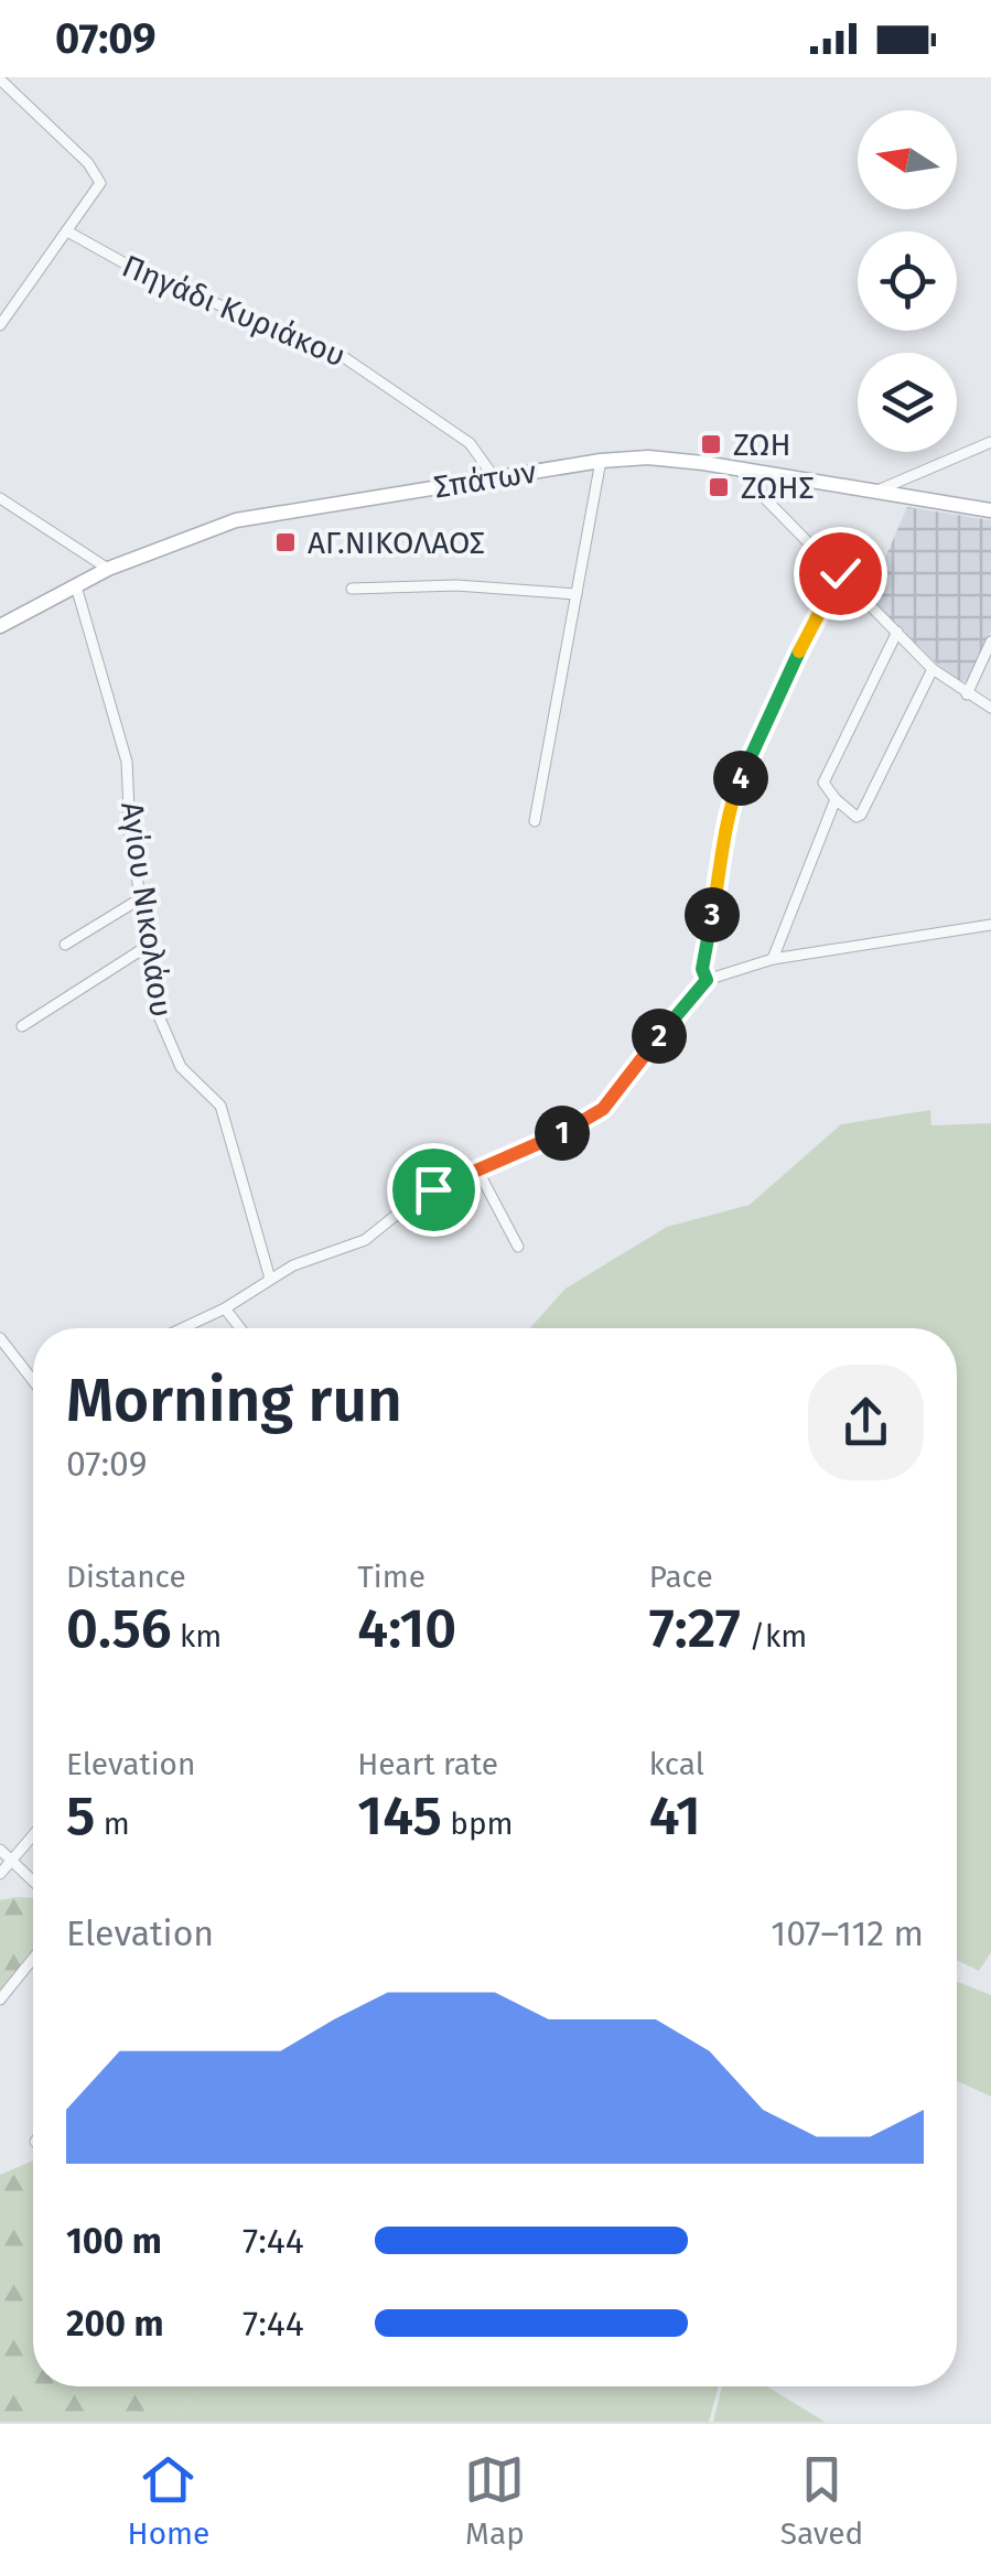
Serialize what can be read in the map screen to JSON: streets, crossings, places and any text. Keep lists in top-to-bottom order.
{
  "streets": {
    "main road": ["Σπάτων"],
    "street": ["Πηγάδι Κυριάκου", "Αγίου Νικολάου"]
  },
  "crossings": [
    ["Πηγάδι Κυριάκου", "Σπάτων"],
    ["Σπάτων", "Αγίου Νικολάου"]
  ],
  "places": {
    "transit": ["ΖΩΗ", "ΖΩΗΣ", "ΑΓ.ΝΙΚΟΛΑΟΣ"]
  },
  "north": "left",
  "page": {
    "status": "07:09",
    "pins": [
      "4",
      "3",
      "2",
      "1"
    ],
    "heading": ["Morning run", "07:09"],
    "stats": [
      ["Distance", "0.56 km"],
      ["Time", "4:10"],
      ["Pace", "7:27 /km"],
      ["Elevation", "5 m"],
      ["Heart rate", "145 bpm"],
      ["kcal", "41"]
    ],
    "chart": ["Elevation", "107–112 m"],
    "list": [
      {
        "name": "100 m",
        "note": "7:44"
      },
      {
        "name": "200 m",
        "note": "7:44"
      }
    ],
    "tabs": ["Home", "Map", "Saved"]
  }
}
